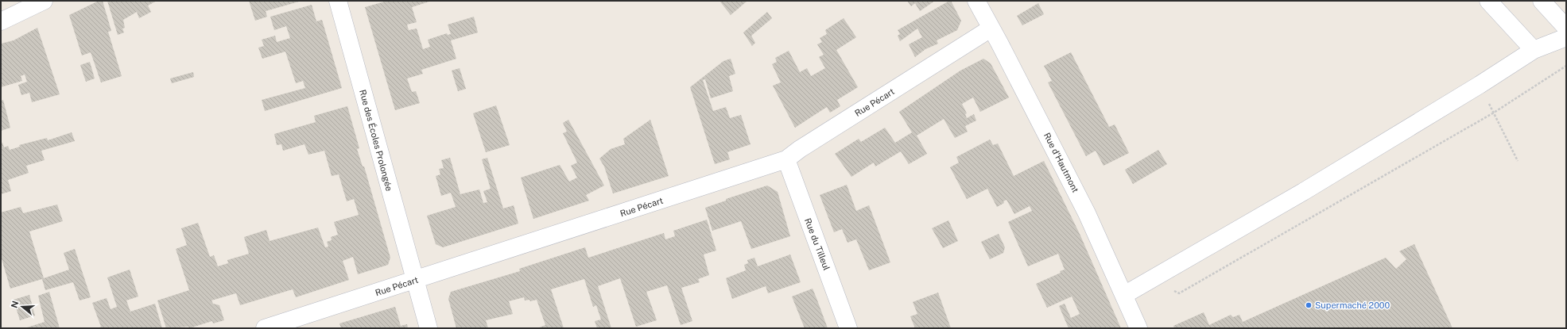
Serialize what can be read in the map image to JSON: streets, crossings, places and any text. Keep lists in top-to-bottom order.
{
  "streets": {
    "street": [
      "Rue Pécart",
      "Rue des Écoles Prolongée",
      "Rue d'Hautmont",
      "Rue du Tilleul"
    ]
  },
  "crossings": [
    ["Rue Pécart", "Rue des Écoles Prolongée"],
    ["Rue Pécart", "Rue d'Hautmont"],
    ["Rue Pécart", "Rue du Tilleul"]
  ],
  "places": ["Supermaché 2000"],
  "north": "left"
}
